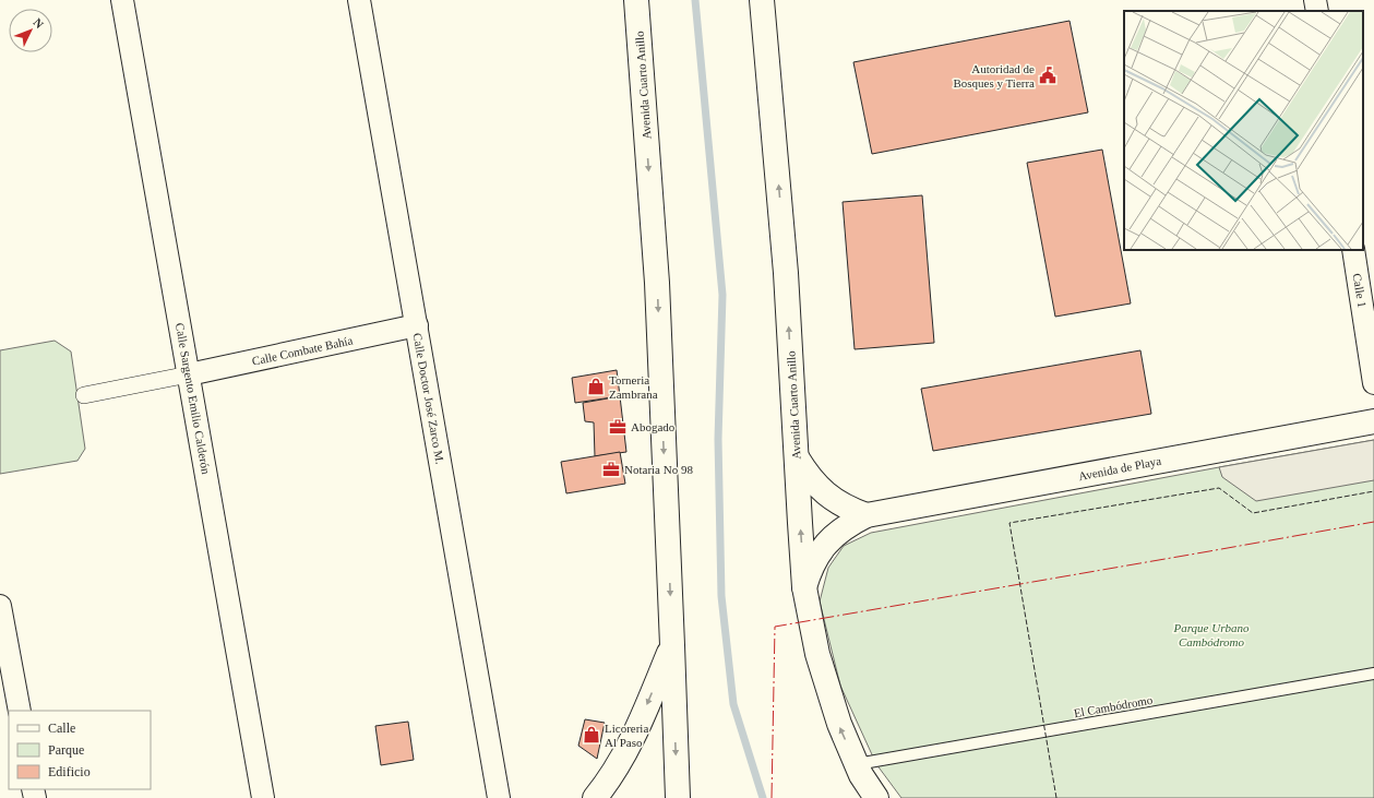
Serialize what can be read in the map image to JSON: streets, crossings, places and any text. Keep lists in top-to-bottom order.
{
  "streets": {
    "main road": ["Avenida Cuarto Anillo", "Avenida de Playa"],
    "street": [
      "Calle 1",
      "Calle Combate Bahía",
      "Calle Sargento Emilio Calderón",
      "Calle Doctor José Zarco M."
    ],
    "lane": ["El Cambódromo"]
  },
  "crossings": [
    ["Avenida Cuarto Anillo", "Avenida de Playa"],
    ["Avenida Cuarto Anillo", "El Cambódromo"],
    ["Calle Combate Bahía", "Calle Sargento Emilio Calderón"],
    ["Calle Combate Bahía", "Calle Doctor José Zarco M."]
  ],
  "parks": ["Parque Urbano Cambódromo"],
  "places": {
    "public building": ["Autoridad de Bosques y Tierra"],
    "shop": ["Torneria Zambrana", "Licoreria Al Paso"],
    "office": ["Abogado", "Notaria No 98"]
  },
  "legend": ["Calle", "Parque", "Edificio"],
  "north": "top right"
}
